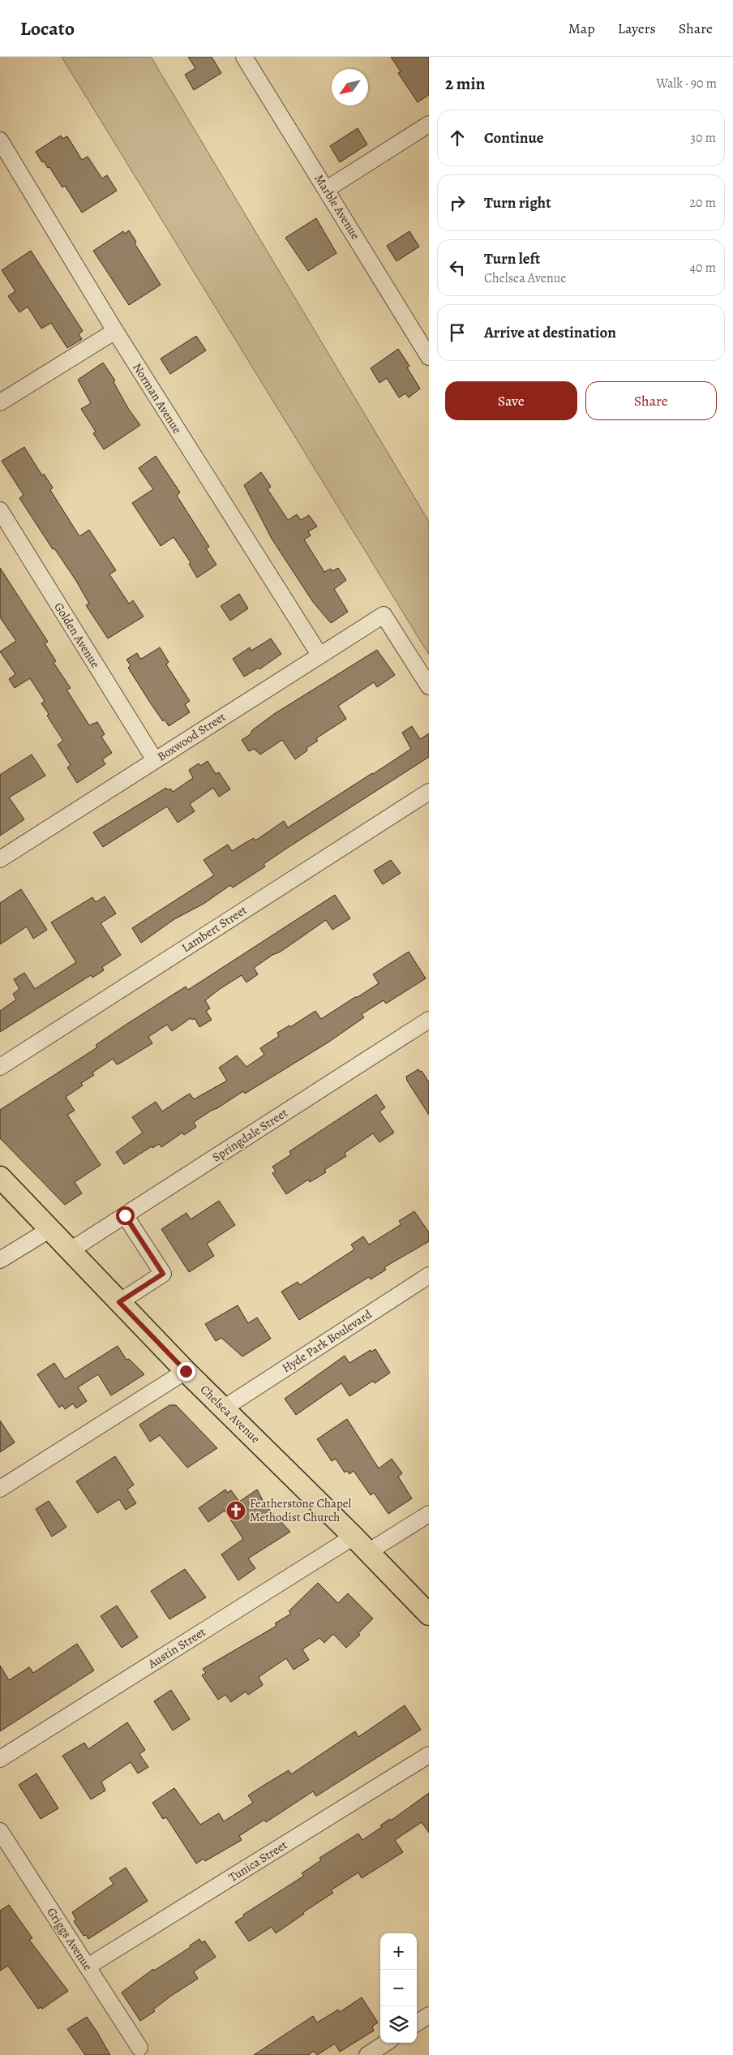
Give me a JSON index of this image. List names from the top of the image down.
{
  "streets": {
    "main road": ["Chelsea Avenue"],
    "street": [
      "Marble Avenue",
      "Norman Avenue",
      "Golden Avenue",
      "Boxwood Street",
      "Lambert Street",
      "Springdale Street",
      "Hyde Park Boulevard",
      "Austin Street",
      "Tunica Street",
      "Griggs Avenue"
    ]
  },
  "crossings": [
    ["Norman Avenue", "Boxwood Street"],
    ["Golden Avenue", "Boxwood Street"],
    ["Springdale Street", "Chelsea Avenue"],
    ["Hyde Park Boulevard", "Chelsea Avenue"],
    ["Chelsea Avenue", "Austin Street"],
    ["Tunica Street", "Griggs Avenue"]
  ],
  "places": {
    "church": ["Featherstone Chapel Methodist Church"]
  },
  "north": "bottom left",
  "page": {
    "header": "Locato",
    "nav": ["Map", "Layers", "Share"],
    "heading": ["2 min", "Walk · 90 m"],
    "list": [
      ["Continue", "30 m"],
      ["Turn right", "20 m"],
      ["Turn left", "Chelsea Avenue", "40 m"],
      "Arrive at destination"
    ],
    "buttons": ["Save", "Share"],
    "map_buttons": ["+", "−"]
  }
}
